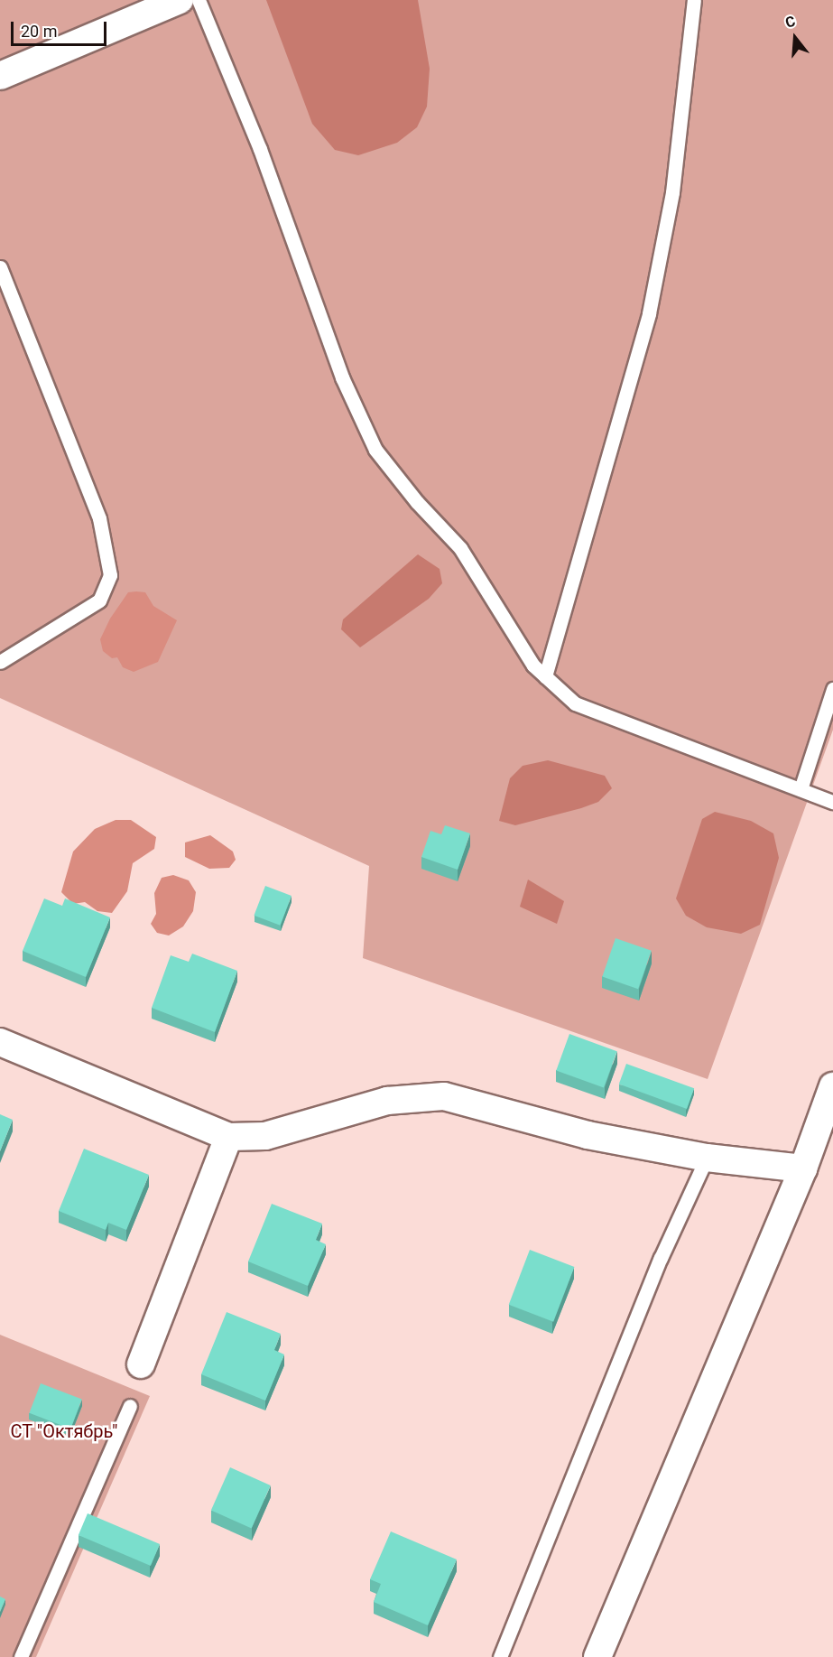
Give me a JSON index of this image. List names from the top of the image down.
{
  "parks": ["СТ \"Октябрь\""],
  "scale_bar": "20 m",
  "north": "top"
}
